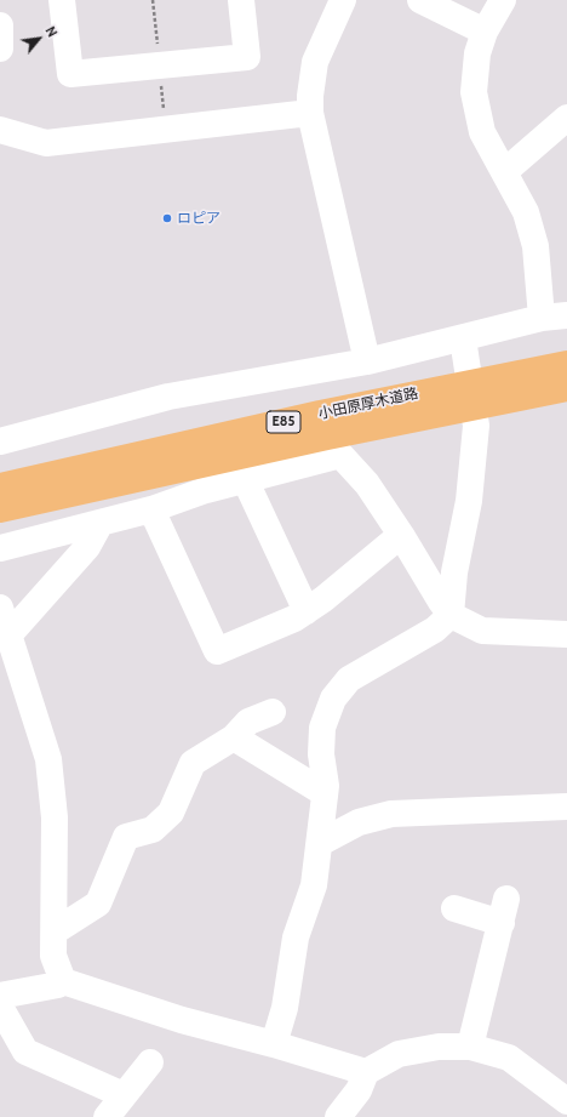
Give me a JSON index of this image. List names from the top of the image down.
{
  "streets": {
    "highway": ["小田原厚木道路", "E85"]
  },
  "places": ["ロピア"],
  "north": "top right"
}
